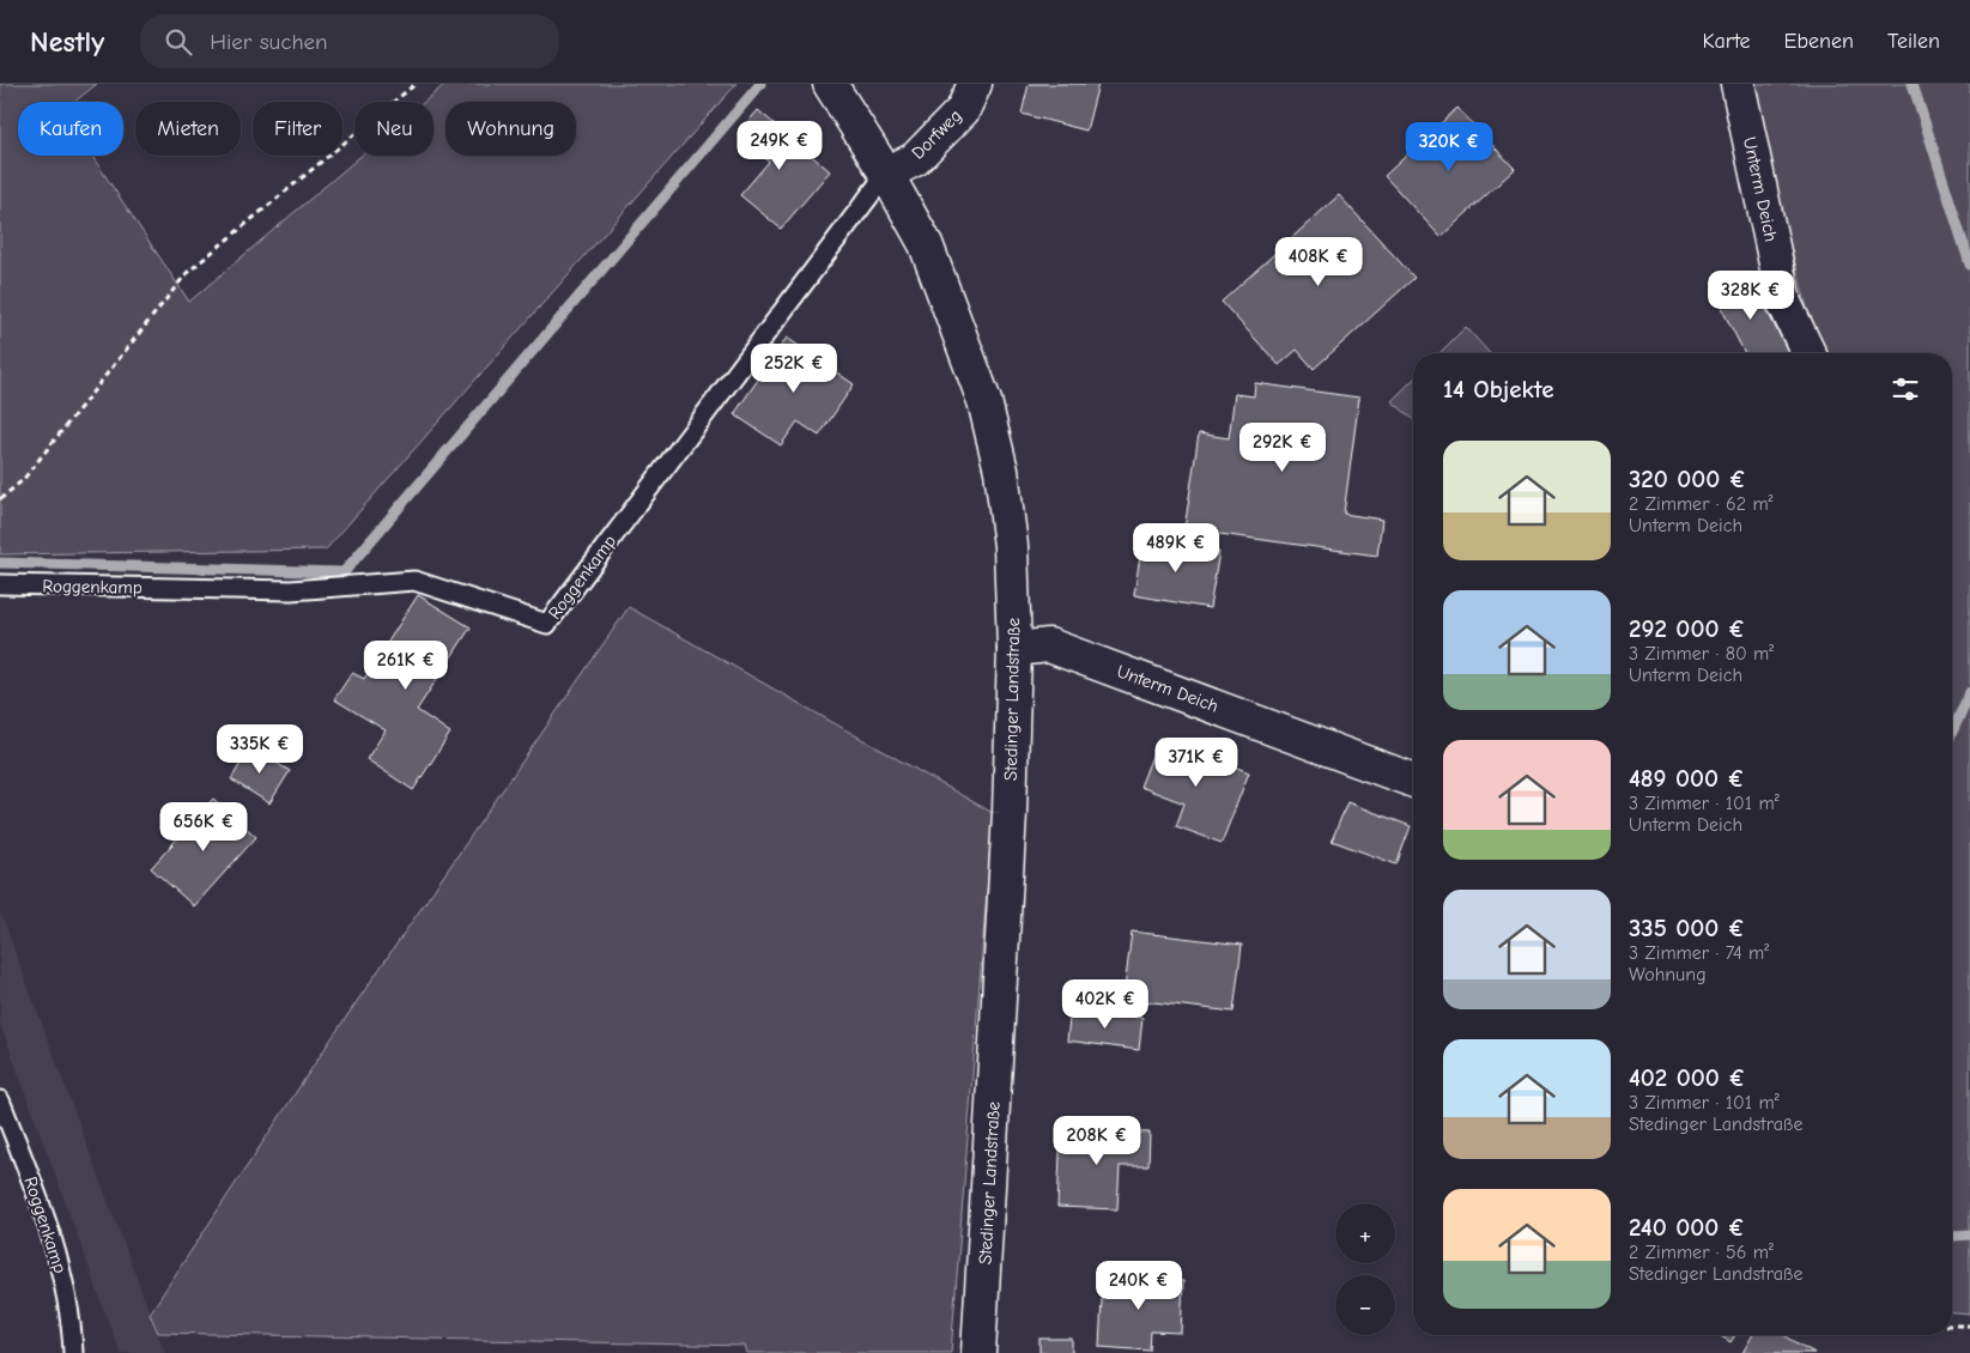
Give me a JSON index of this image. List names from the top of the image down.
{
  "streets": {
    "main road": ["Dorfweg", "Unterm Deich", "Stedinger Landstraße"],
    "lane": ["Roggenkamp"]
  },
  "crossings": [
    ["Dorfweg", "Roggenkamp"],
    ["Dorfweg", "Stedinger Landstraße"],
    ["Unterm Deich", "Stedinger Landstraße"],
    ["Roggenkamp", "Stedinger Landstraße"]
  ],
  "page": {
    "header": "Nestly",
    "search": "Hier suchen",
    "nav": ["Karte", "Ebenen", "Teilen"],
    "chip": [
      "Kaufen",
      "Mieten",
      "Filter",
      "Neu",
      "Wohnung"
    ],
    "price": [
      "249K €",
      "320K €",
      "408K €",
      "328K €",
      "252K €",
      "292K €",
      "489K €",
      "261K €",
      "335K €",
      "371K €",
      "656K €",
      "402K €",
      "208K €",
      "240K €"
    ],
    "heading": "14 Objekte",
    "list": [
      {
        "name": "320 000 €",
        "note": "2 Zimmer · 62 m² · Unterm Deich"
      },
      {
        "name": "292 000 €",
        "note": "3 Zimmer · 80 m² · Unterm Deich"
      },
      {
        "name": "489 000 €",
        "note": "3 Zimmer · 101 m² · Unterm Deich"
      },
      {
        "name": "335 000 €",
        "note": "3 Zimmer · 74 m² · Wohnung"
      },
      {
        "name": "402 000 €",
        "note": "3 Zimmer · 101 m² · Stedinger Landstraße"
      },
      {
        "name": "240 000 €",
        "note": "2 Zimmer · 56 m² · Stedinger Landstraße"
      }
    ],
    "map_buttons": ["+", "−"]
  }
}
